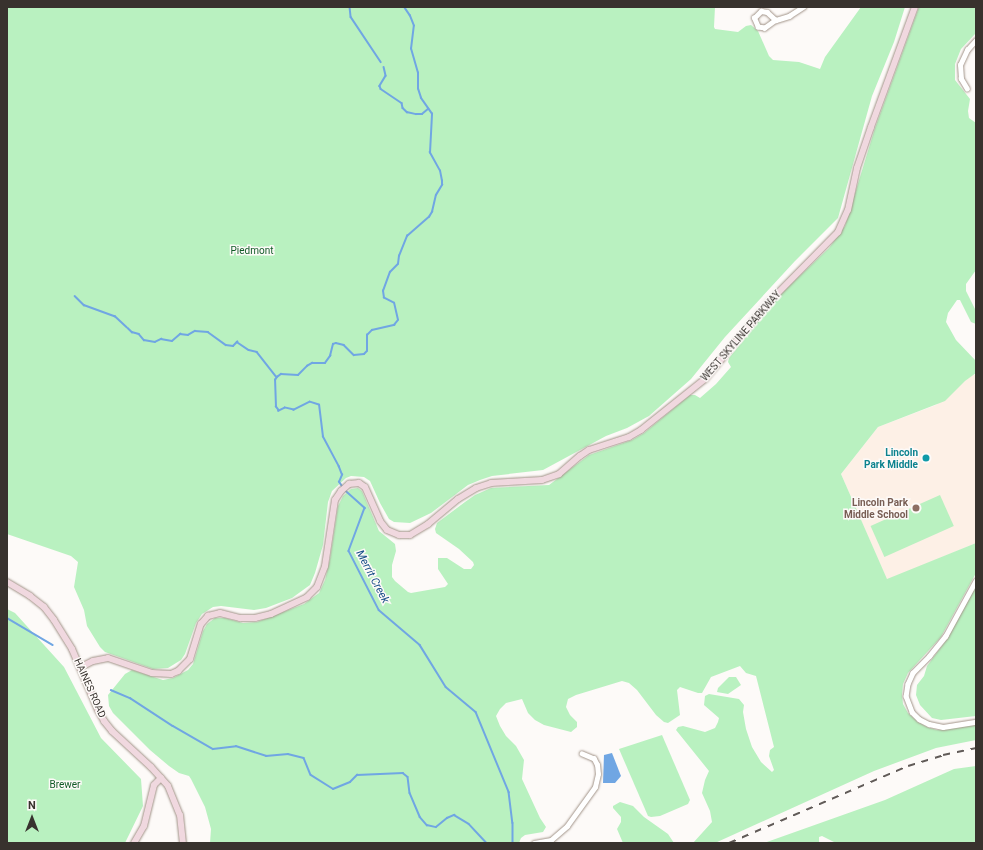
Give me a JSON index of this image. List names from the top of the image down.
{
  "streets": {
    "street": ["WEST SKYLINE PARKWAY", "HAINES ROAD"]
  },
  "crossings": [
    ["WEST SKYLINE PARKWAY", "HAINES ROAD"]
  ],
  "water": ["Merrit Creek"],
  "parks": ["Piedmont", "Brewer"],
  "places": ["Lincoln Park Middle", "Lincoln Park Middle School"],
  "north": "top"
}
